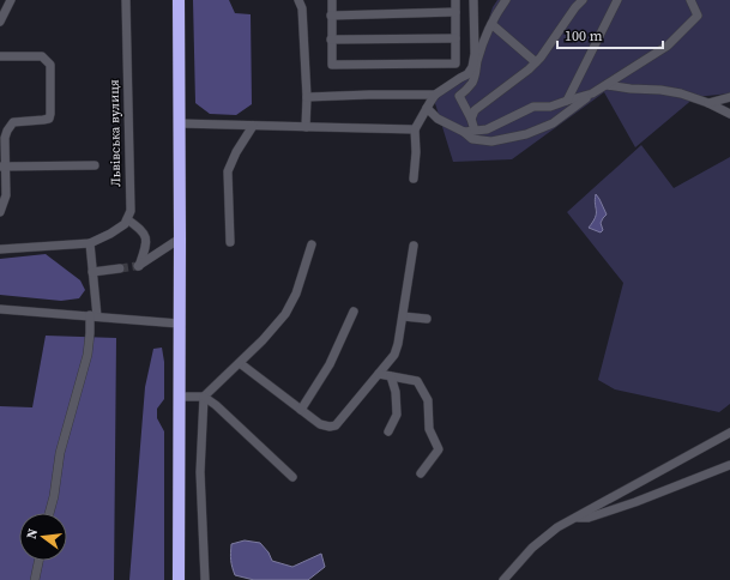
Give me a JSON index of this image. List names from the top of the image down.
{
  "streets": {
    "street": ["Львівська вулиця"]
  },
  "scale_bar": "100 m",
  "north": "left"
}
